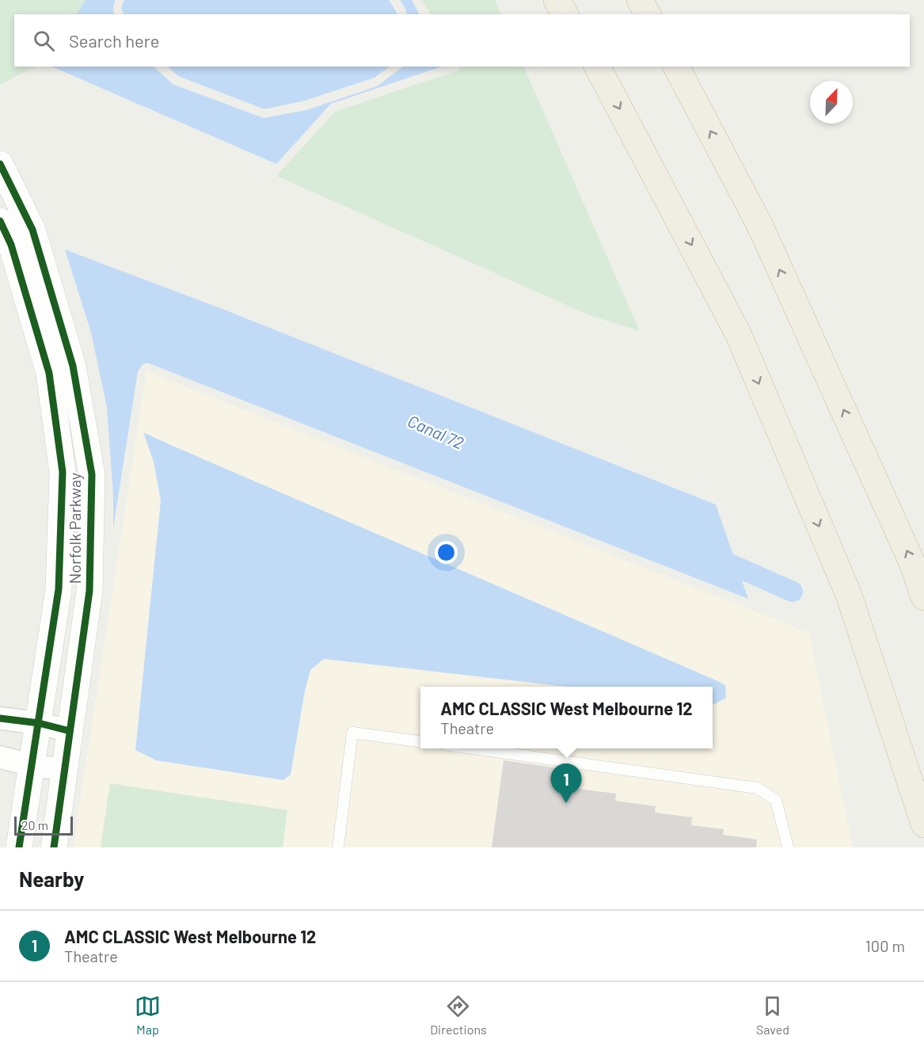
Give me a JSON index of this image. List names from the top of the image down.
{
  "streets": {
    "street": ["Norfolk Parkway"]
  },
  "water": ["Canal 72"],
  "scale_bar": "20 m",
  "north": "top right",
  "page": {
    "search": "Search here",
    "popup": ["AMC CLASSIC West Melbourne 12", "Theatre"],
    "pins": "1",
    "scale": "20 m",
    "heading": "Nearby",
    "list": [
      {
        "mark": "1",
        "name": "AMC CLASSIC West Melbourne 12",
        "note": "Theatre",
        "value": "100 m"
      }
    ],
    "nav": ["Map", "Directions", "Saved"]
  }
}
